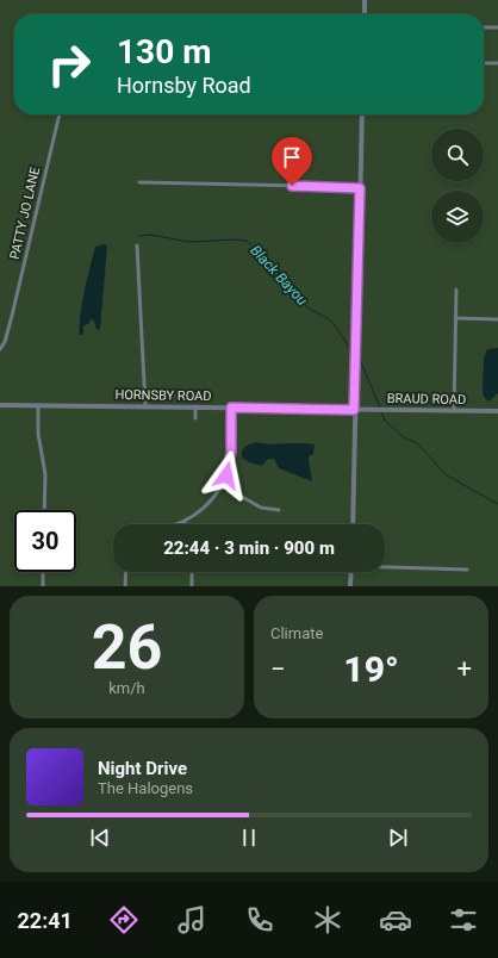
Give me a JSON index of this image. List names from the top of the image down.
{
  "streets": {
    "street": ["PATTY JO LANE", "HORNSBY ROAD", "BRAUD ROAD"]
  },
  "crossings": [
    ["HORNSBY ROAD", "BRAUD ROAD"]
  ],
  "water": ["Black Bayou"],
  "page": {
    "turn": ["130 m", "Hornsby Road"],
    "limit": "30",
    "trip": "22:44 · 3 min · 900 m",
    "tile": [
      ["26", "km/h"],
      "Climate"
    ],
    "heat": ["−", "19°", "+"],
    "song": ["Night Drive", "The Halogens"],
    "tabs": "22:41"
  }
}
